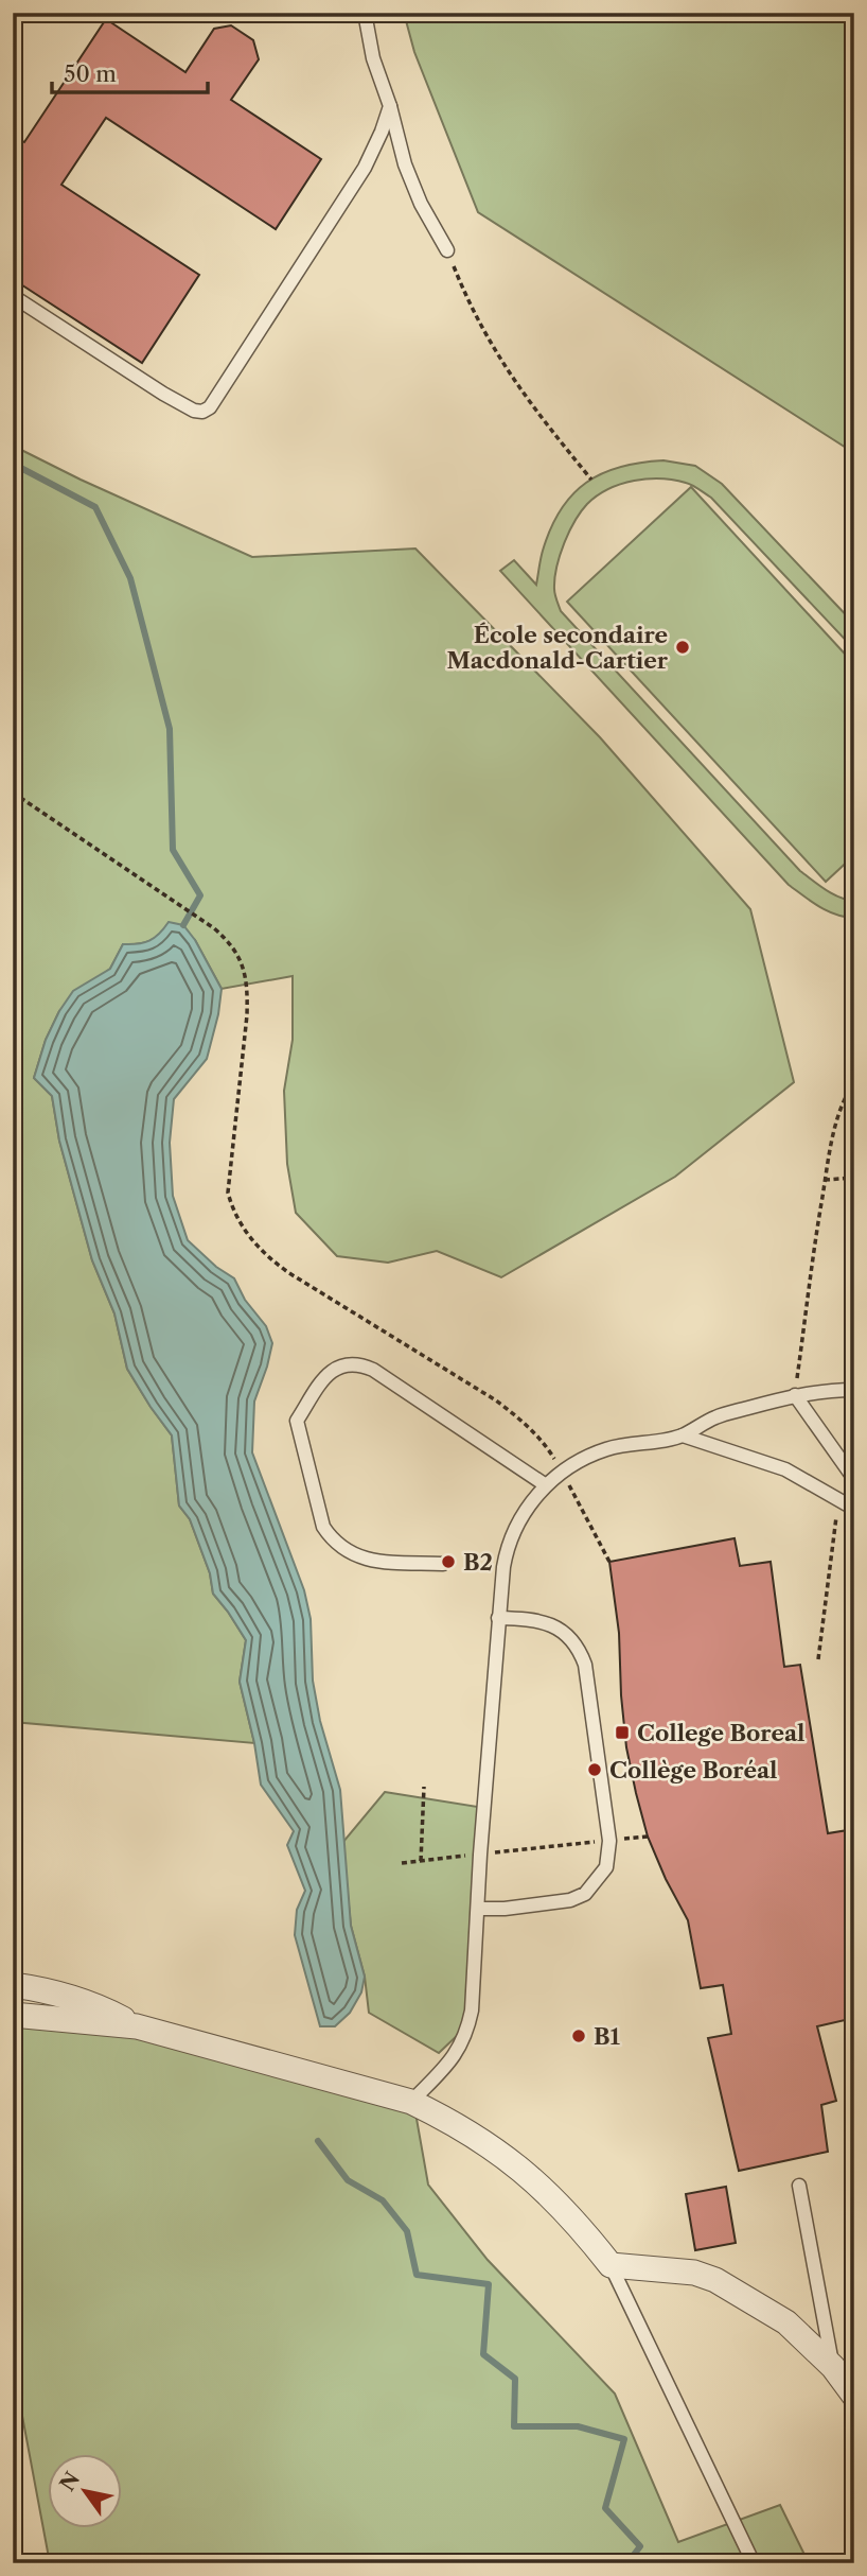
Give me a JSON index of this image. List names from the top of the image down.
{
  "places": {
    "other": [
      "École secondaire Macdonald-Cartier",
      "B2",
      "Collège Boréal",
      "B1"
    ],
    "transit": ["College Boreal"]
  },
  "scale_bar": "50 m",
  "north": "top left"
}
